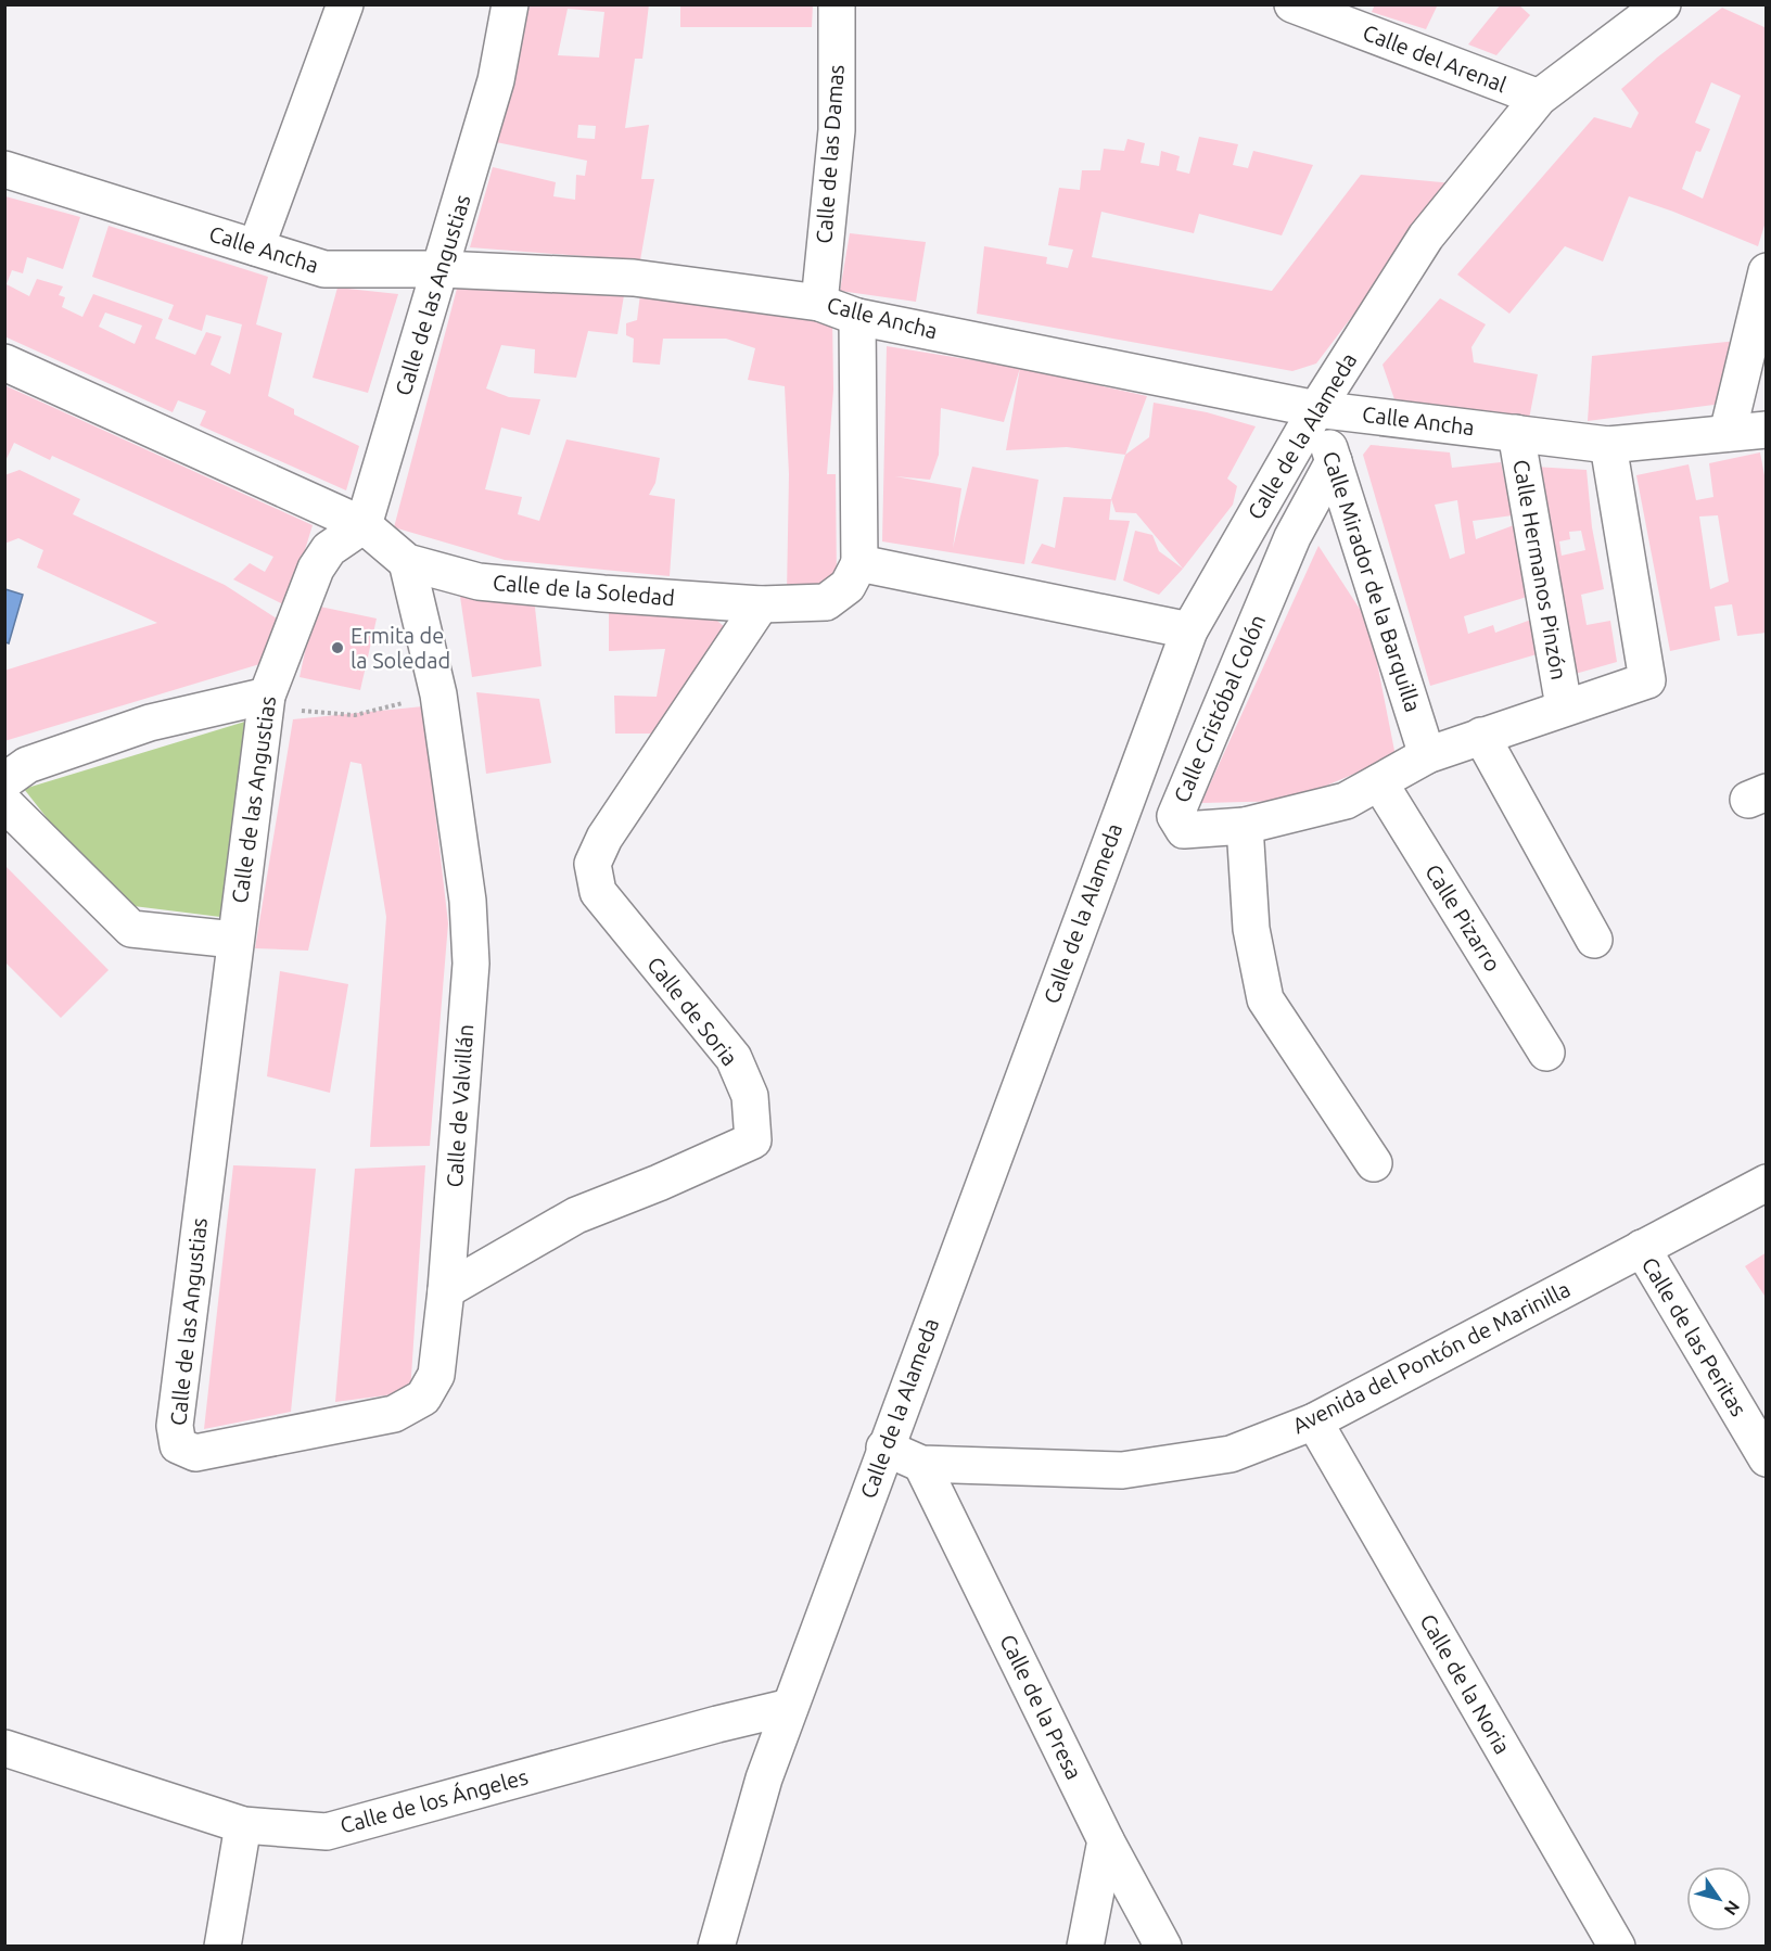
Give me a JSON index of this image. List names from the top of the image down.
{
  "streets": {
    "street": [
      "Calle del Arenal",
      "Calle de las Damas",
      "Calle Ancha",
      "Calle de las Angustias",
      "Calle de la Alameda",
      "Calle Hermanos Pinzón",
      "Calle Mirador de la Barquilla",
      "Calle de la Soledad",
      "Calle Cristóbal Colón",
      "Calle Pizarro",
      "Calle de Soria",
      "Calle de Valvillán",
      "Calle de las Peritas",
      "Avenida del Pontón de Marinilla",
      "Calle de la Noria",
      "Calle de la Presa",
      "Calle de los Ángeles"
    ]
  },
  "crossings": [
    ["Calle del Arenal", "Calle de la Alameda"],
    ["Calle de las Damas", "Calle Ancha"],
    ["Calle Ancha", "Calle de las Angustias"],
    ["Calle Ancha", "Calle de la Alameda"],
    ["Calle Ancha", "Calle Hermanos Pinzón"],
    ["Calle Ancha", "Calle Mirador de la Barquilla"],
    ["Calle Ancha", "Calle Cristóbal Colón"],
    ["Calle de las Angustias", "Calle de la Soledad"],
    ["Calle de las Angustias", "Calle de Valvillán"],
    ["Calle de la Alameda", "Calle Mirador de la Barquilla"],
    ["Calle de la Alameda", "Avenida del Pontón de Marinilla"],
    ["Calle de la Alameda", "Calle de los Ángeles"],
    ["Calle Hermanos Pinzón", "Calle Cristóbal Colón"],
    ["Calle Mirador de la Barquilla", "Calle Cristóbal Colón"],
    ["Calle de la Soledad", "Calle de Soria"],
    ["Calle de la Soledad", "Calle de Valvillán"],
    ["Calle Cristóbal Colón", "Calle Pizarro"],
    ["Calle de Soria", "Calle de Valvillán"],
    ["Calle de las Peritas", "Avenida del Pontón de Marinilla"],
    ["Avenida del Pontón de Marinilla", "Calle de la Noria"],
    ["Avenida del Pontón de Marinilla", "Calle de la Presa"]
  ],
  "places": ["Ermita de la Soledad"],
  "north": "bottom right"
}
